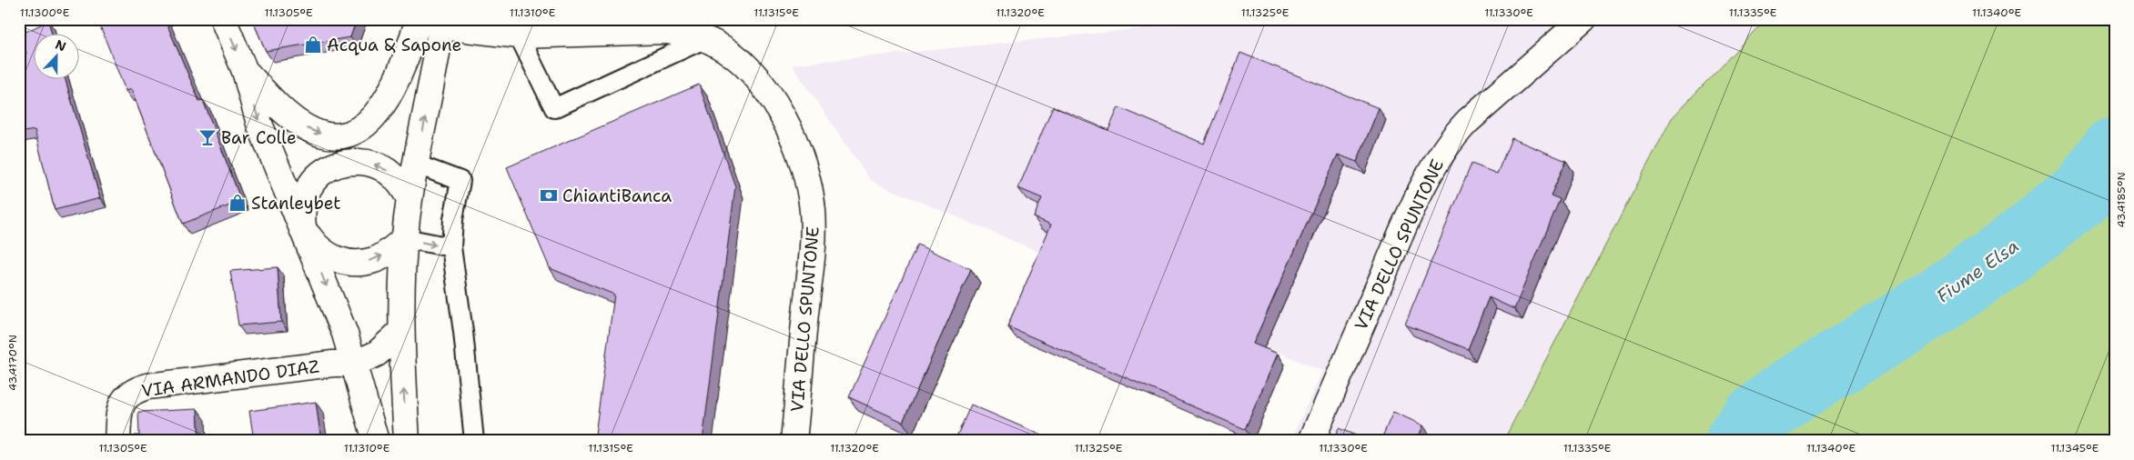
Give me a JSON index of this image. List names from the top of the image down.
{
  "streets": {
    "main road": ["VIA DELLO SPUNTONE", "VIA ARMANDO DIAZ"]
  },
  "water": ["Fiume Elsa"],
  "places": {
    "shop": ["Acqua & Sapone", "Stanleybet"],
    "bar": ["Bar Colle"],
    "bank": ["ChiantiBanca"]
  },
  "north": "top",
  "coordinates": [
    "11.1300°E",
    "11.1305°E",
    "11.1310°E",
    "11.1315°E",
    "11.1320°E",
    "11.1325°E",
    "11.1330°E",
    "11.1335°E",
    "11.1340°E",
    "43.4185°N",
    "43.4170°N",
    "11.1345°E"
  ]
}
